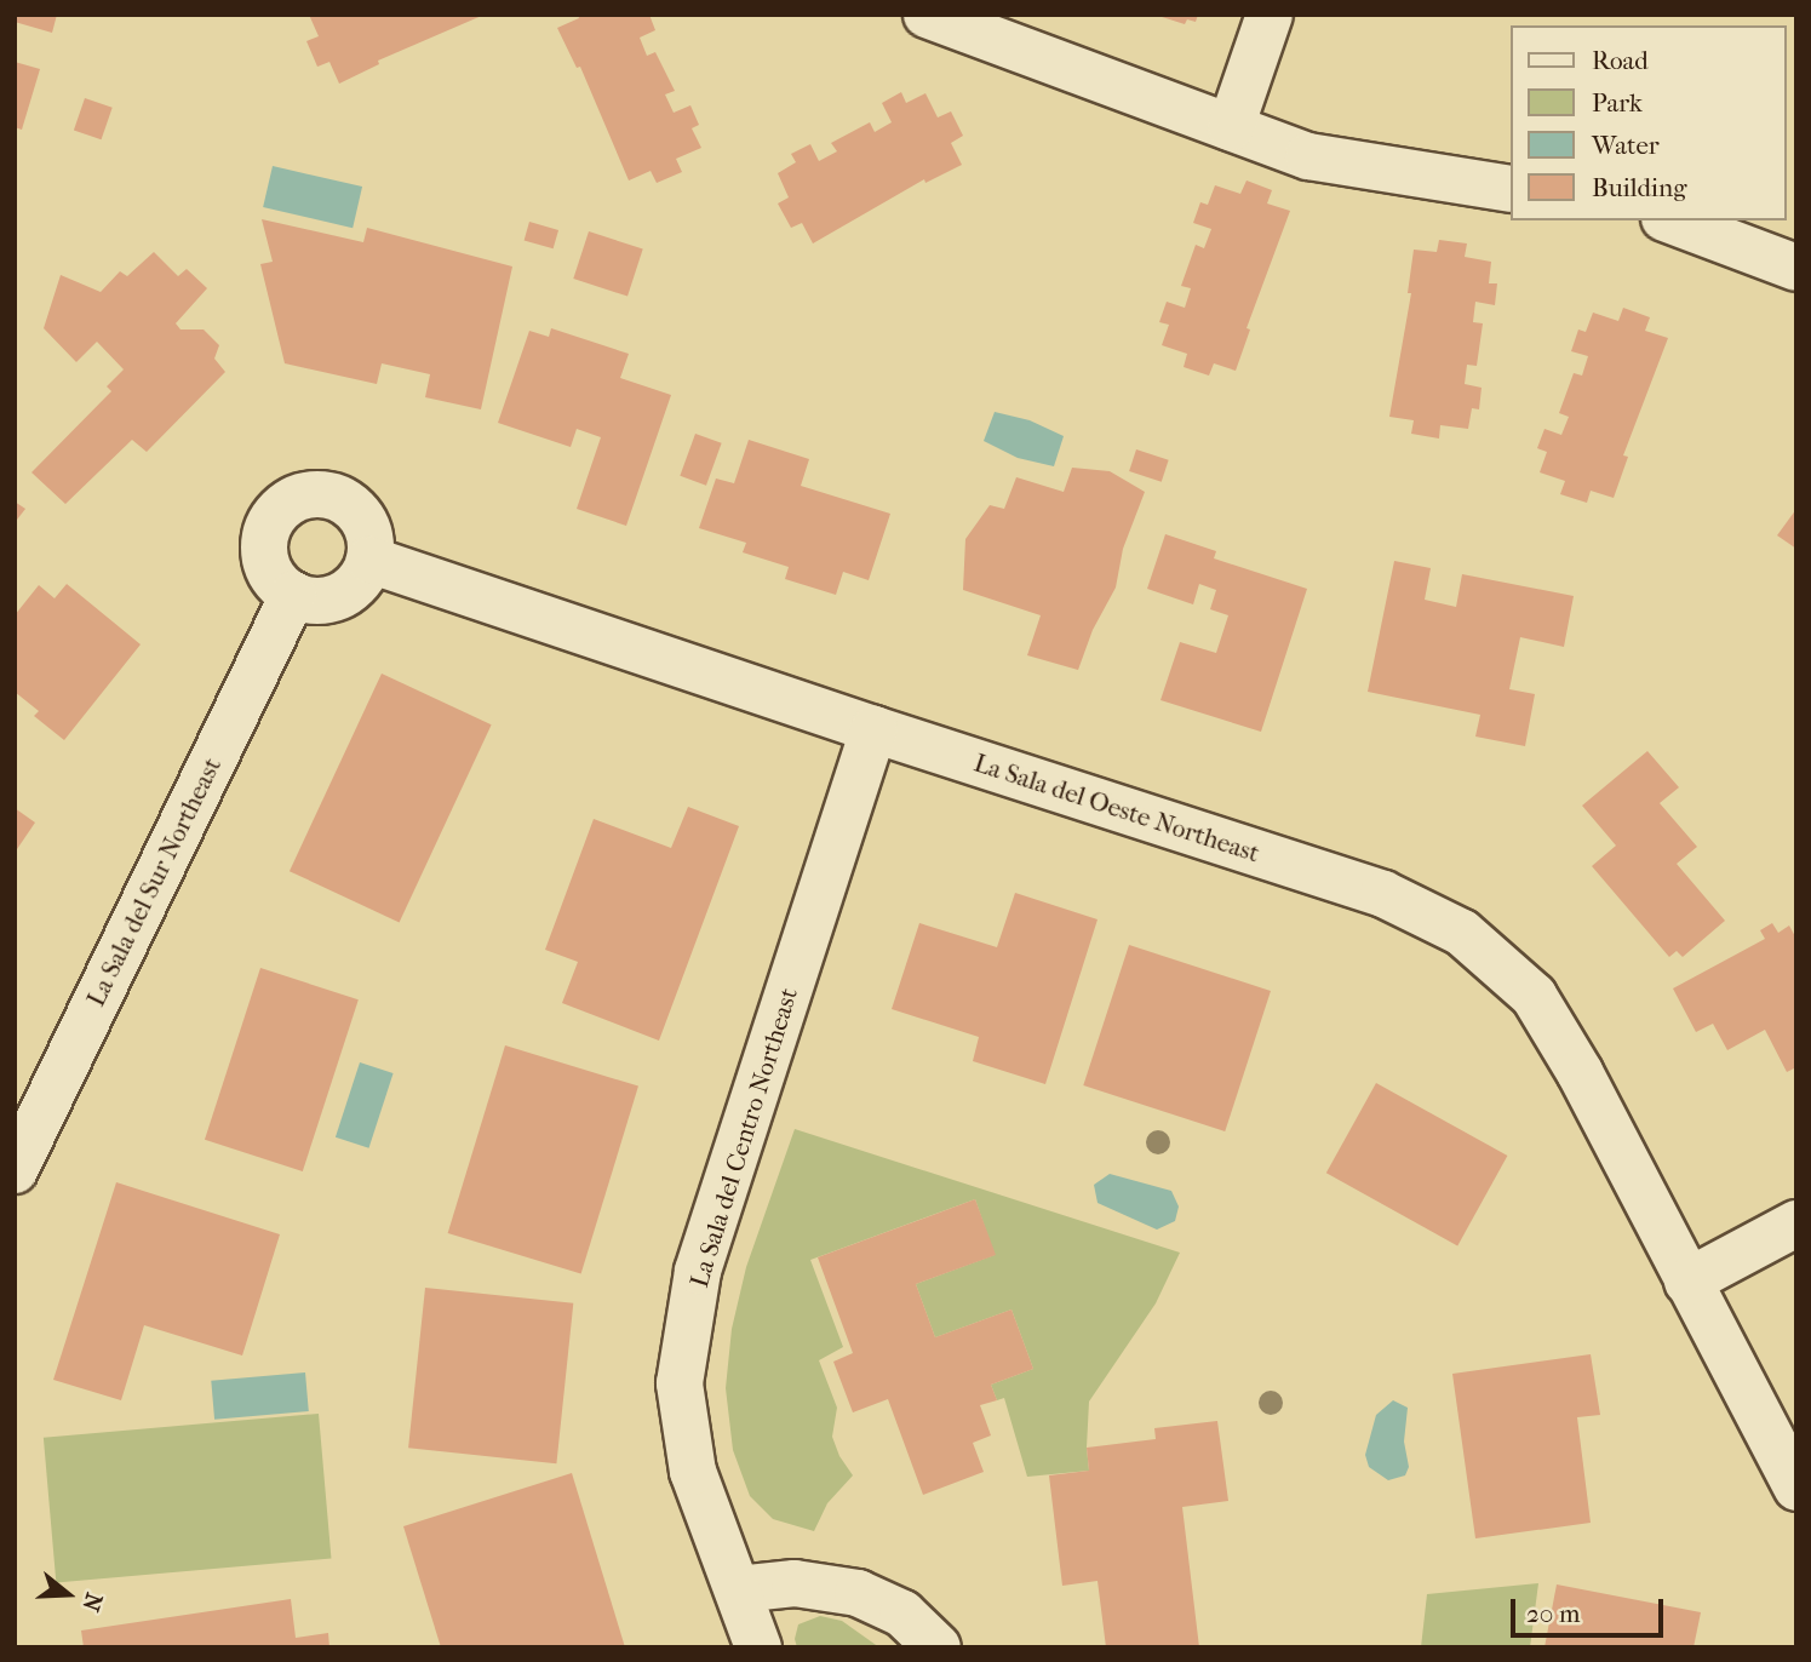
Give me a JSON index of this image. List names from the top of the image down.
{
  "streets": {
    "street": ["La Sala del Oeste Northeast", "La Sala del Sur Northeast", "La Sala del Centro Northeast"]
  },
  "crossings": [
    ["La Sala del Oeste Northeast", "La Sala del Sur Northeast"],
    ["La Sala del Oeste Northeast", "La Sala del Centro Northeast"]
  ],
  "legend": [
    "Road",
    "Park",
    "Water",
    "Building"
  ],
  "scale_bar": "20 m",
  "north": "right"
}
